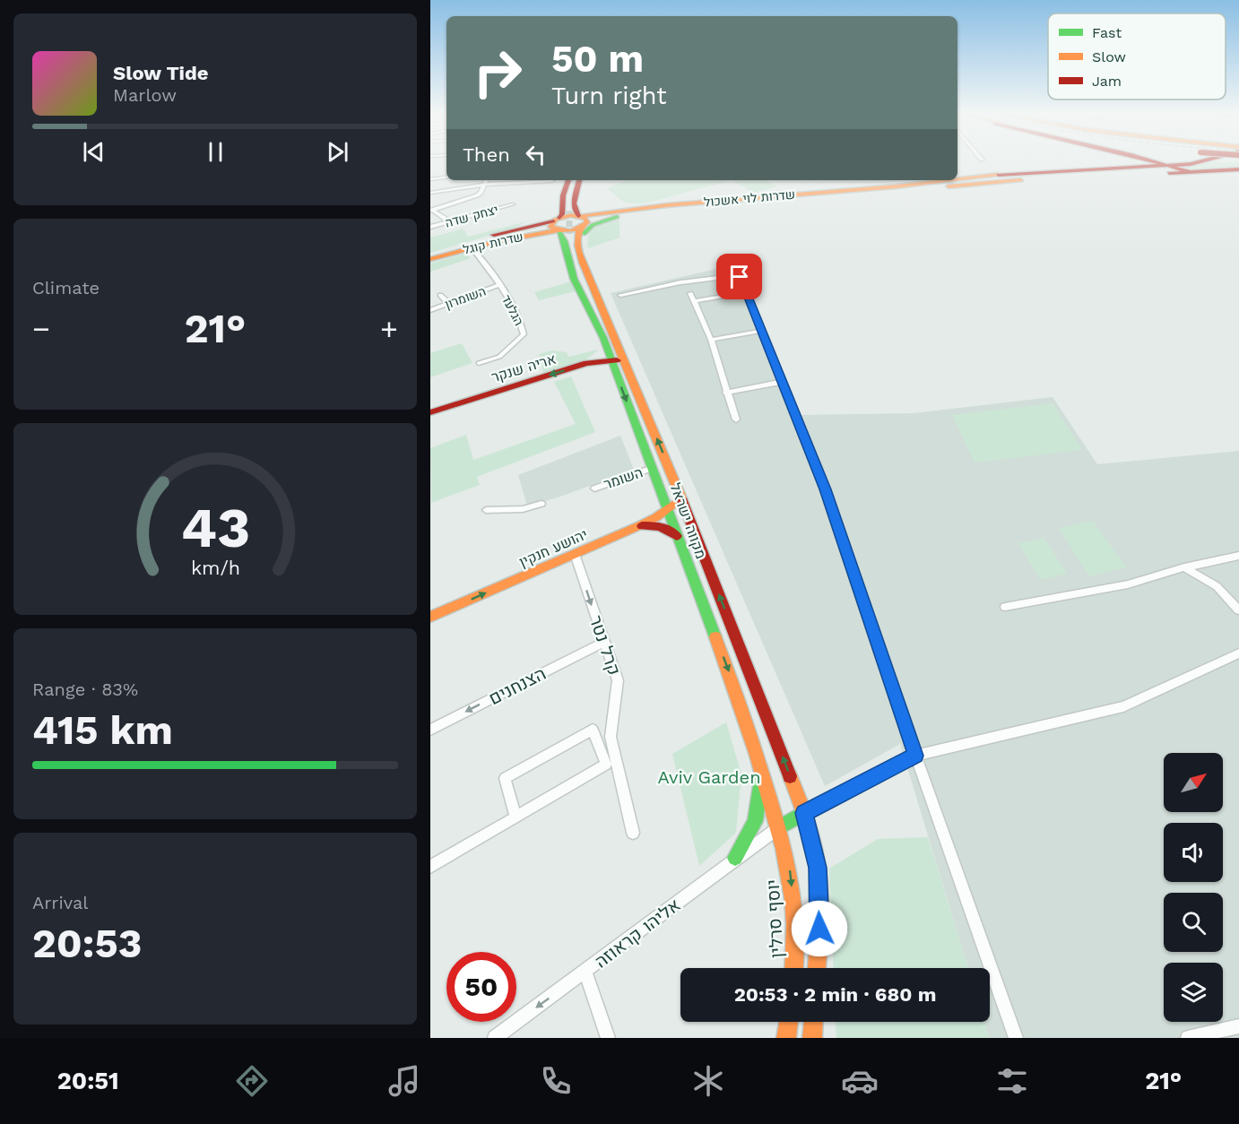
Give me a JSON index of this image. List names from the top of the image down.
{
  "streets": {
    "main road": [
      "שדרות לוי אשכול",
      "שדרות קוגל",
      "אריה שנקר",
      "מקווה ישראל",
      "יהושע חנקין",
      "יוסף סרלין"
    ],
    "street": [
      "יצחק שדה",
      "השומרון",
      "הגלעד",
      "השומר",
      "קרל נטר",
      "הצנחנים",
      "אליהו קראוזה"
    ]
  },
  "crossings": [
    ["שדרות לוי אשכול", "שדרות קוגל"],
    ["שדרות לוי אשכול", "מקווה ישראל"],
    ["שדרות קוגל", "הגלעד"],
    ["שדרות קוגל", "מקווה ישראל"],
    ["השומרון", "הגלעד"],
    ["אריה שנקר", "מקווה ישראל"],
    ["השומר", "מקווה ישראל"],
    ["מקווה ישראל", "יהושע חנקין"],
    ["מקווה ישראל", "יוסף סרלין"],
    ["מקווה ישראל", "אליהו קראוזה"],
    ["יהושע חנקין", "קרל נטר"],
    ["קרל נטר", "הצנחנים"],
    ["יוסף סרלין", "אליהו קראוזה"]
  ],
  "one_way": ["אריה שנקר", "יהושע חנקין", "הצנחנים"],
  "parks": ["Aviv Garden"],
  "legend": ["Fast", "Slow", "Jam"],
  "north": "top right",
  "page": {
    "turn": ["50 m", "Turn right"],
    "song": ["Slow Tide", "Marlow"],
    "then": "Then",
    "tile": [
      "Climate",
      ["Range · 83%", "415 km"],
      ["Arrival", "20:53"]
    ],
    "heat": ["−", "21°", "+"],
    "limit": "50",
    "trip": "20:53 · 2 min · 680 m",
    "tabs": ["20:51", "21°"],
    "gauge": ["43", "km/h"]
  }
}
